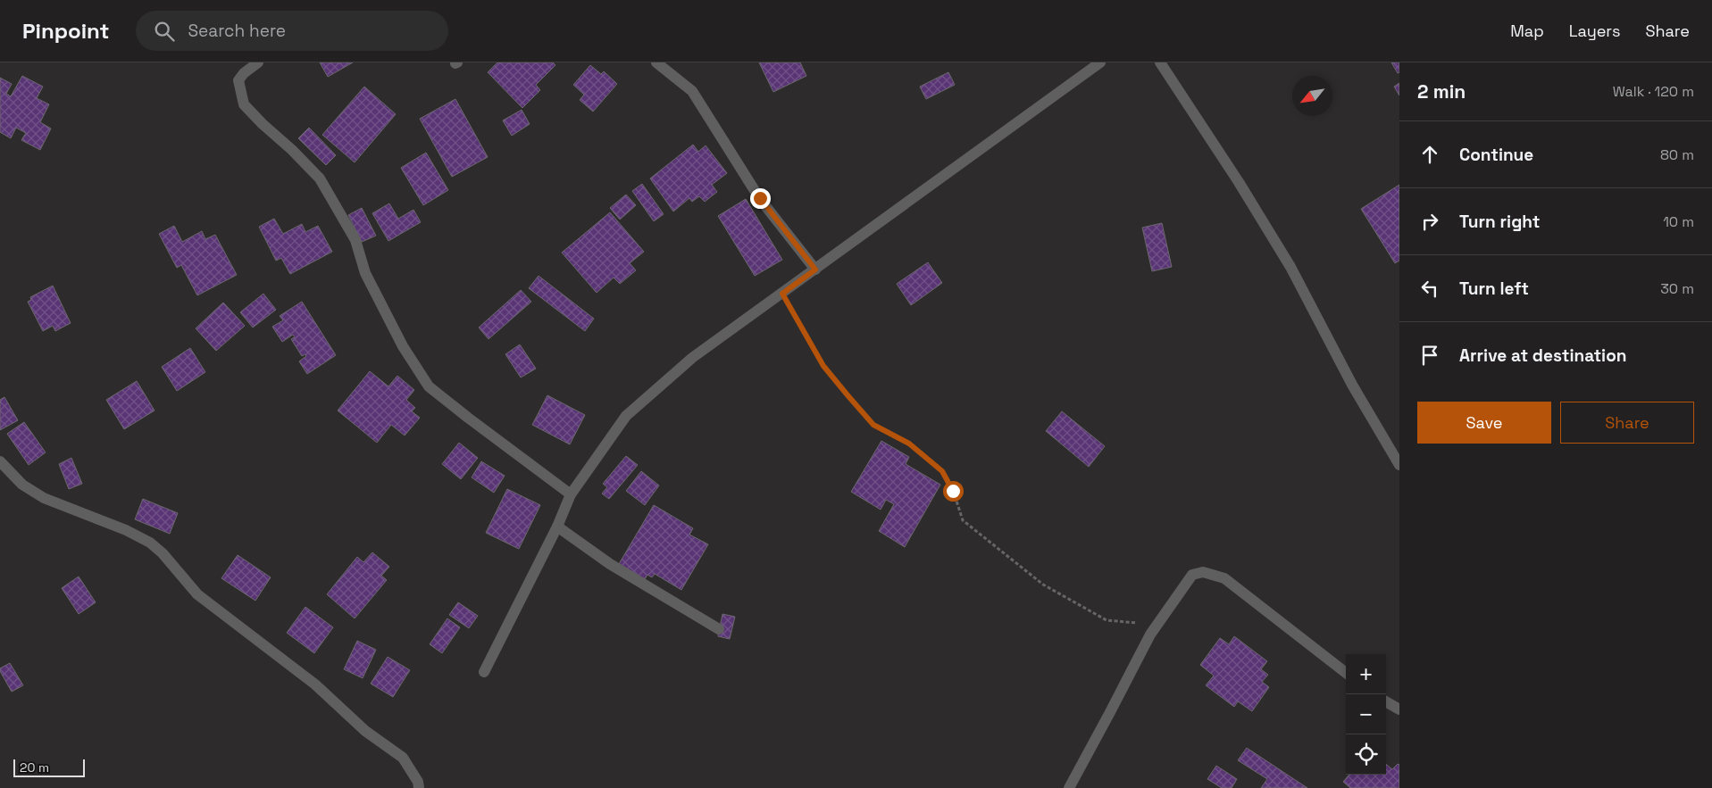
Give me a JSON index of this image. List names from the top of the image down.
{
  "scale_bar": "20 m",
  "north": "bottom left",
  "page": {
    "header": "Pinpoint",
    "search": "Search here",
    "nav": ["Map", "Layers", "Share"],
    "heading": ["2 min", "Walk · 120 m"],
    "list": [
      ["Continue", "80 m"],
      ["Turn right", "10 m"],
      ["Turn left", "30 m"],
      "Arrive at destination"
    ],
    "buttons": ["Save", "Share"],
    "map_buttons": ["+", "−"],
    "scale": "20 m"
  }
}
